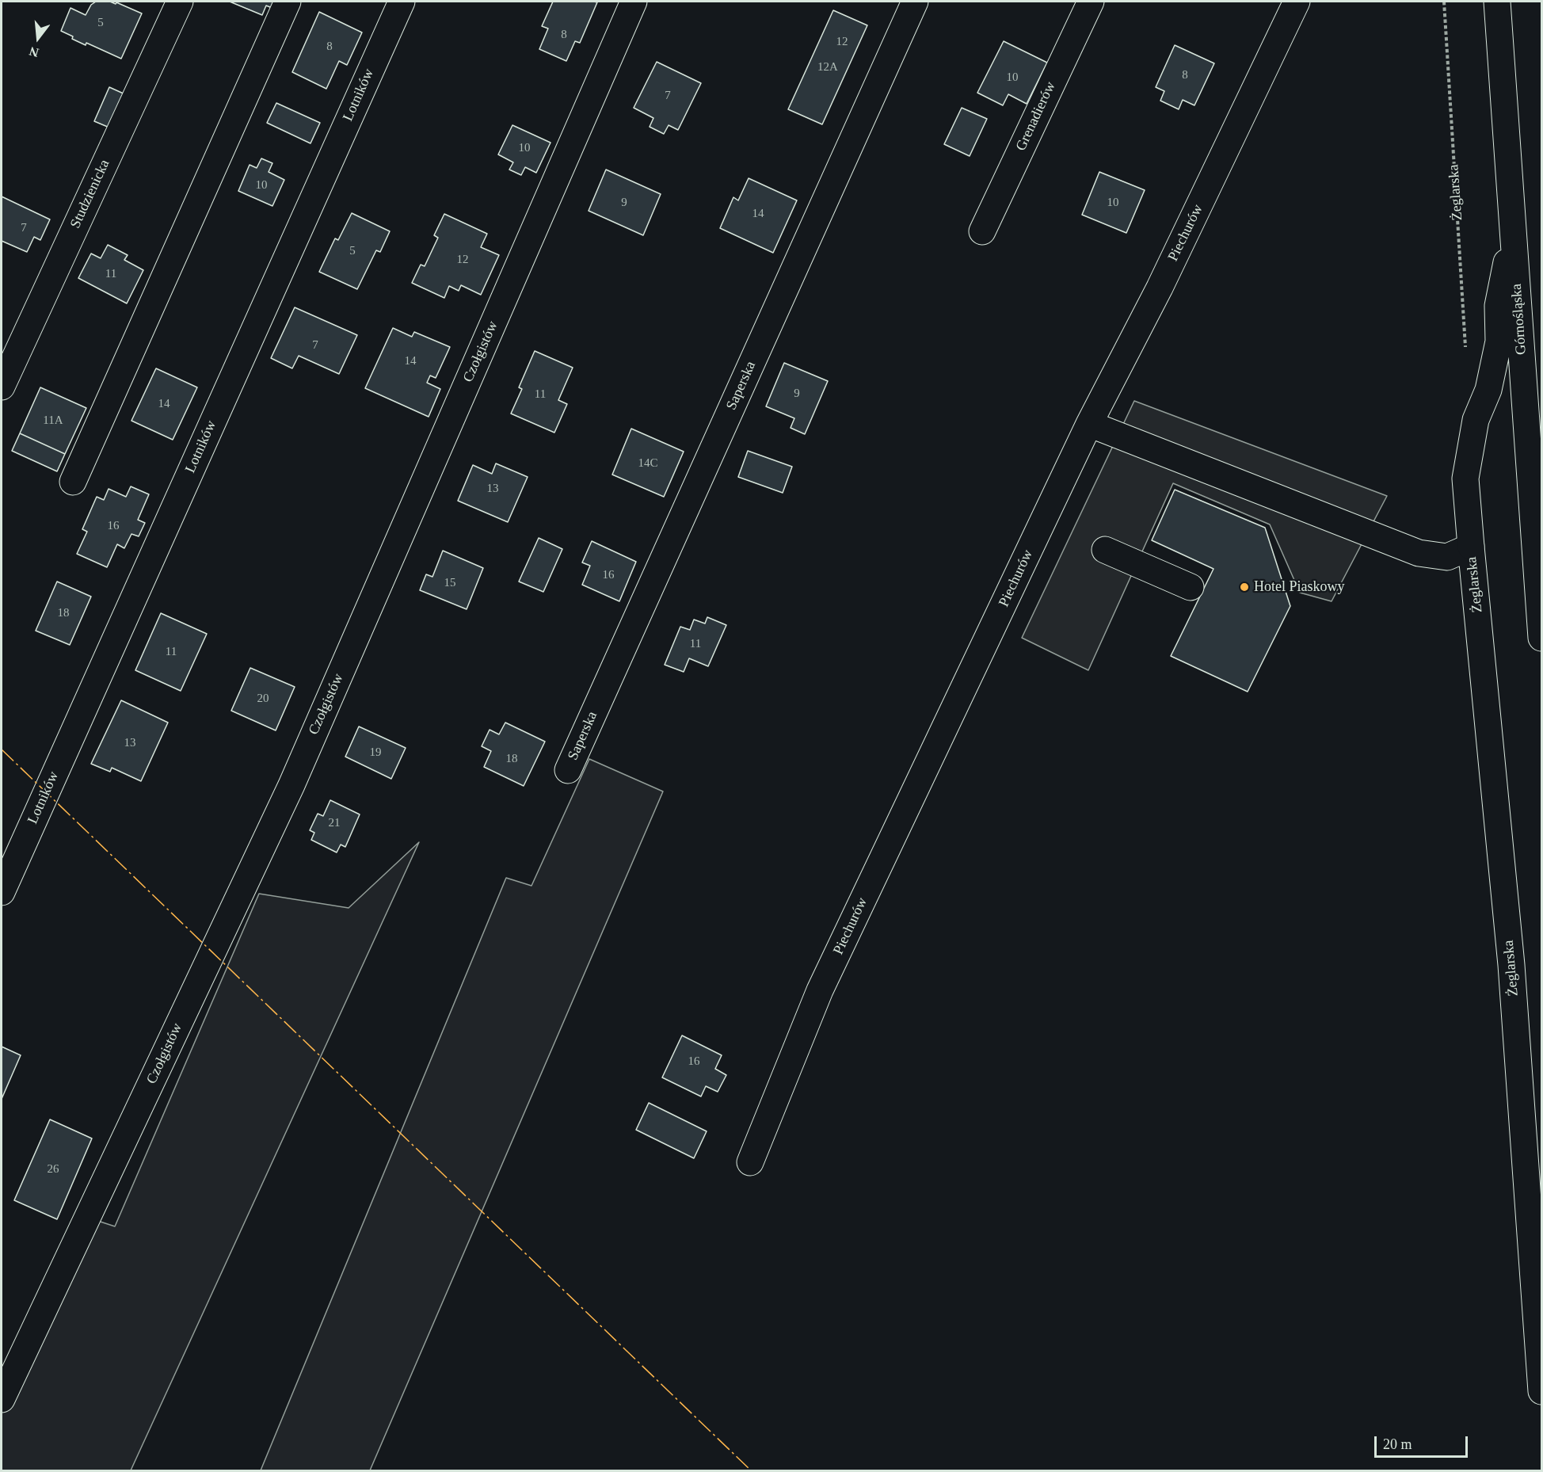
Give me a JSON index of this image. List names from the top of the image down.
{
  "streets": {
    "street": [
      "Lotników",
      "Grenadierów",
      "Żeglarska",
      "Studzienicka",
      "Piechurów",
      "Górnośląska",
      "Czołgistów",
      "Saperska"
    ]
  },
  "crossings": [
    ["Żeglarska", "Górnośląska"]
  ],
  "places": ["Hotel Piaskowy"],
  "house_numbers": [
    "5",
    "8",
    "12",
    "8",
    "12A",
    "8",
    "10",
    "7",
    "10",
    "10",
    "9",
    "10",
    "14",
    "7",
    "5",
    "12",
    "11",
    "7",
    "14",
    "9",
    "11",
    "14",
    "11A",
    "14C",
    "13",
    "16",
    "16",
    "15",
    "18",
    "11",
    "11",
    "20",
    "13",
    "19",
    "18",
    "21",
    "16",
    "26"
  ],
  "scale_bar": "20 m",
  "north": "bottom"
}
